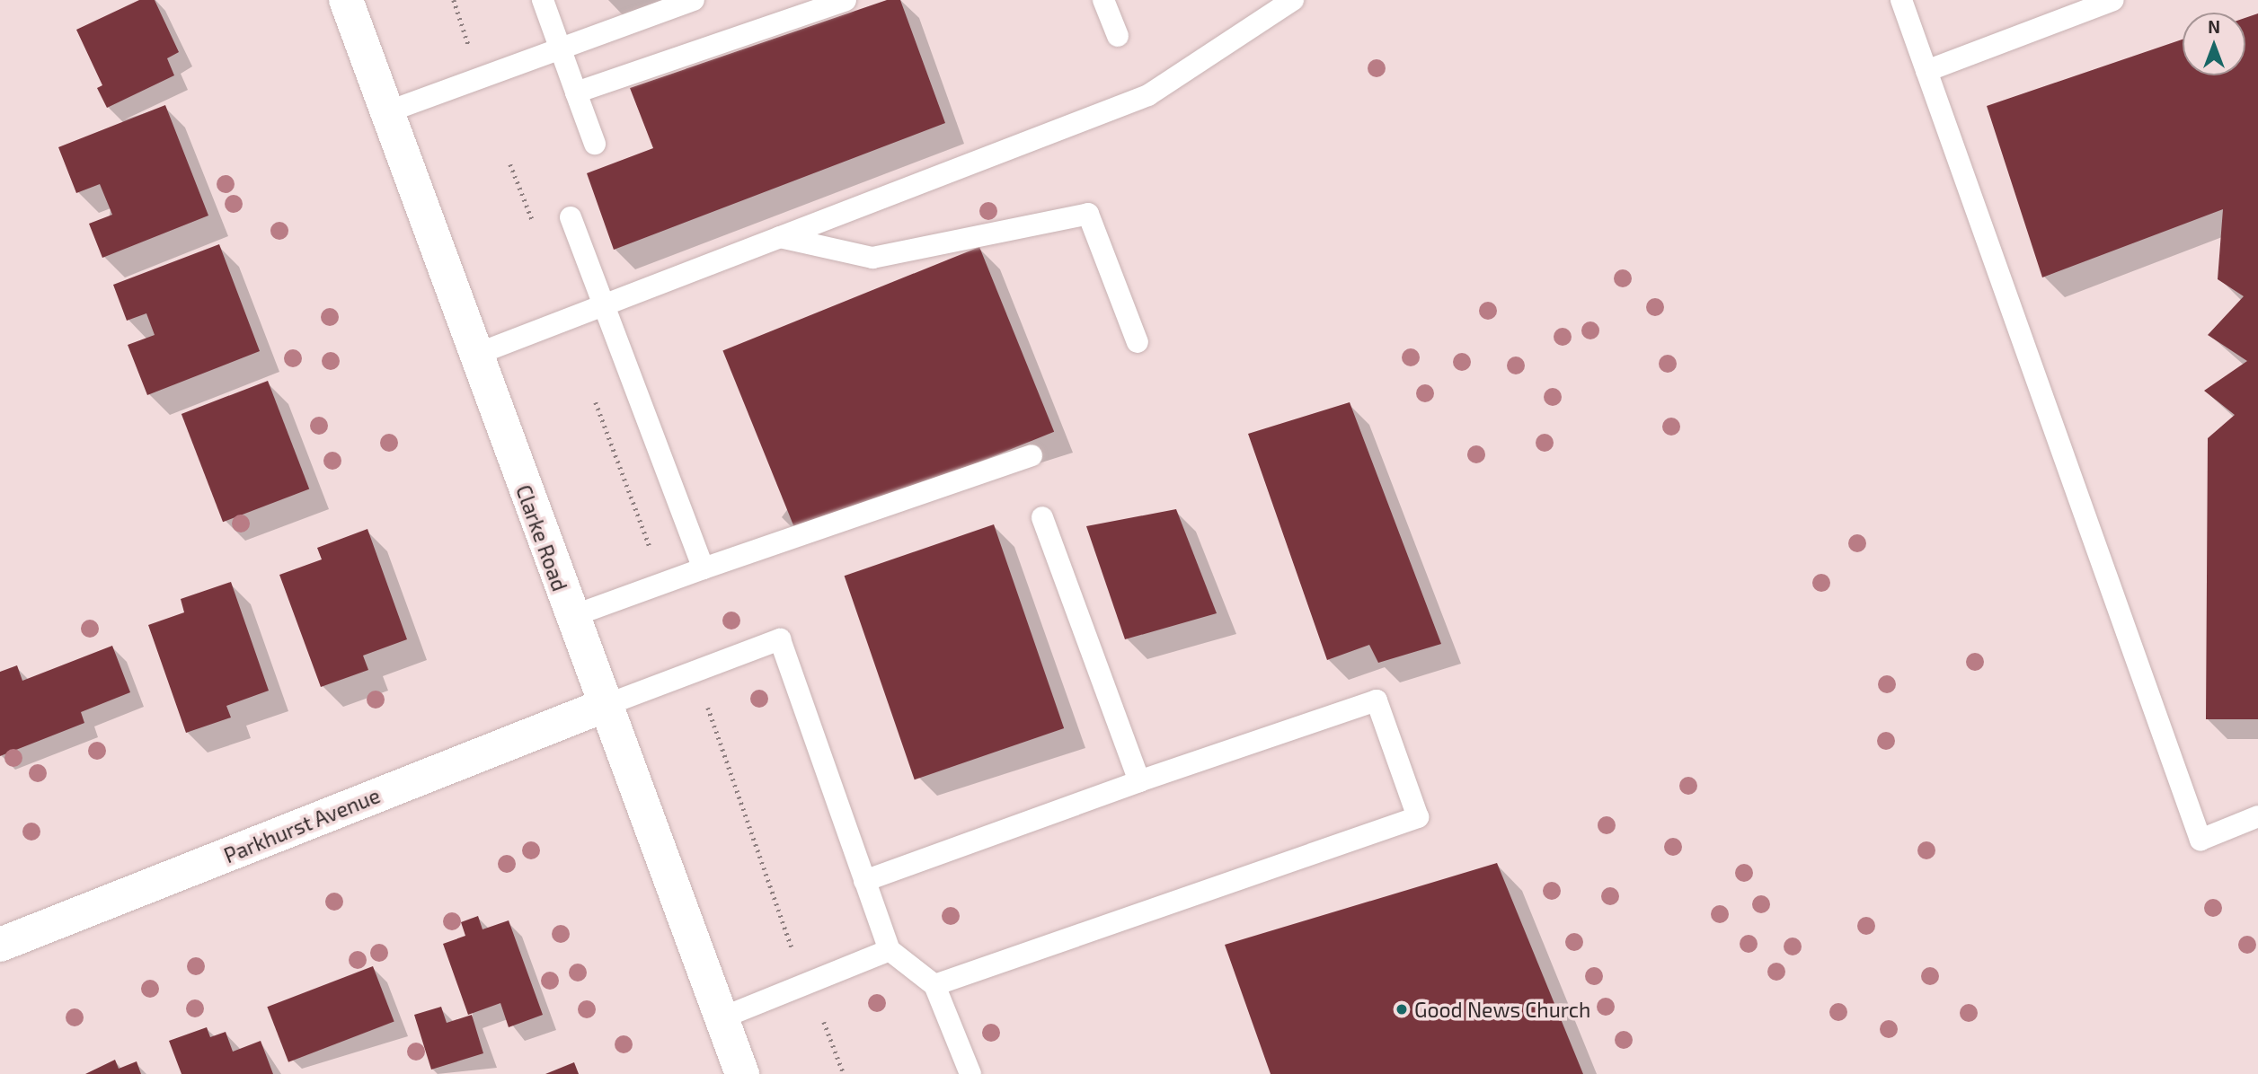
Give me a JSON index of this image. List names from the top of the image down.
{
  "streets": {
    "main road": ["Clarke Road", "Parkhurst Avenue"]
  },
  "crossings": [
    ["Clarke Road", "Parkhurst Avenue"]
  ],
  "places": ["Good News Church"],
  "north": "top"
}
